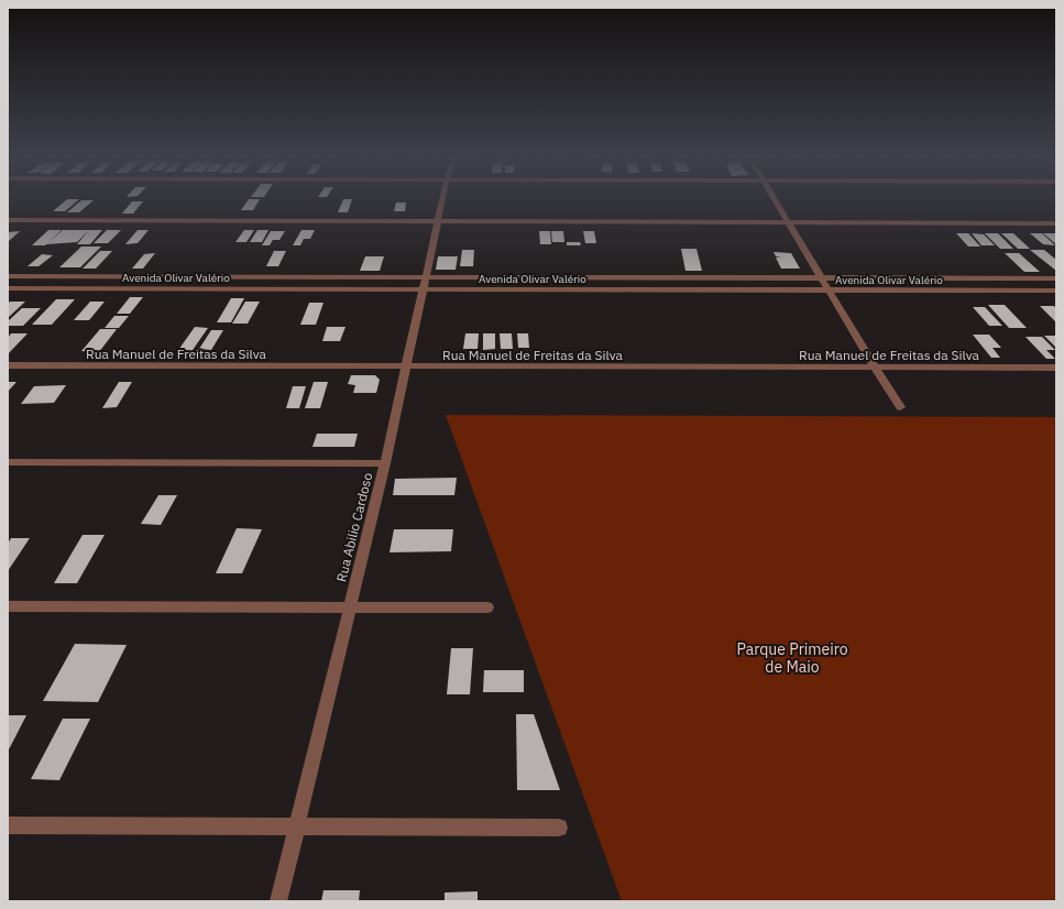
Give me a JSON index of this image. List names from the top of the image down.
{
  "streets": {
    "street": ["Avenida Olivar Valério", "Rua Manuel de Freitas da Silva", "Rua Abilio Cardoso"]
  },
  "crossings": [
    ["Avenida Olivar Valério", "Rua Abilio Cardoso"],
    ["Rua Manuel de Freitas da Silva", "Rua Abilio Cardoso"]
  ],
  "parks": ["Parque Primeiro de Maio"]
}
